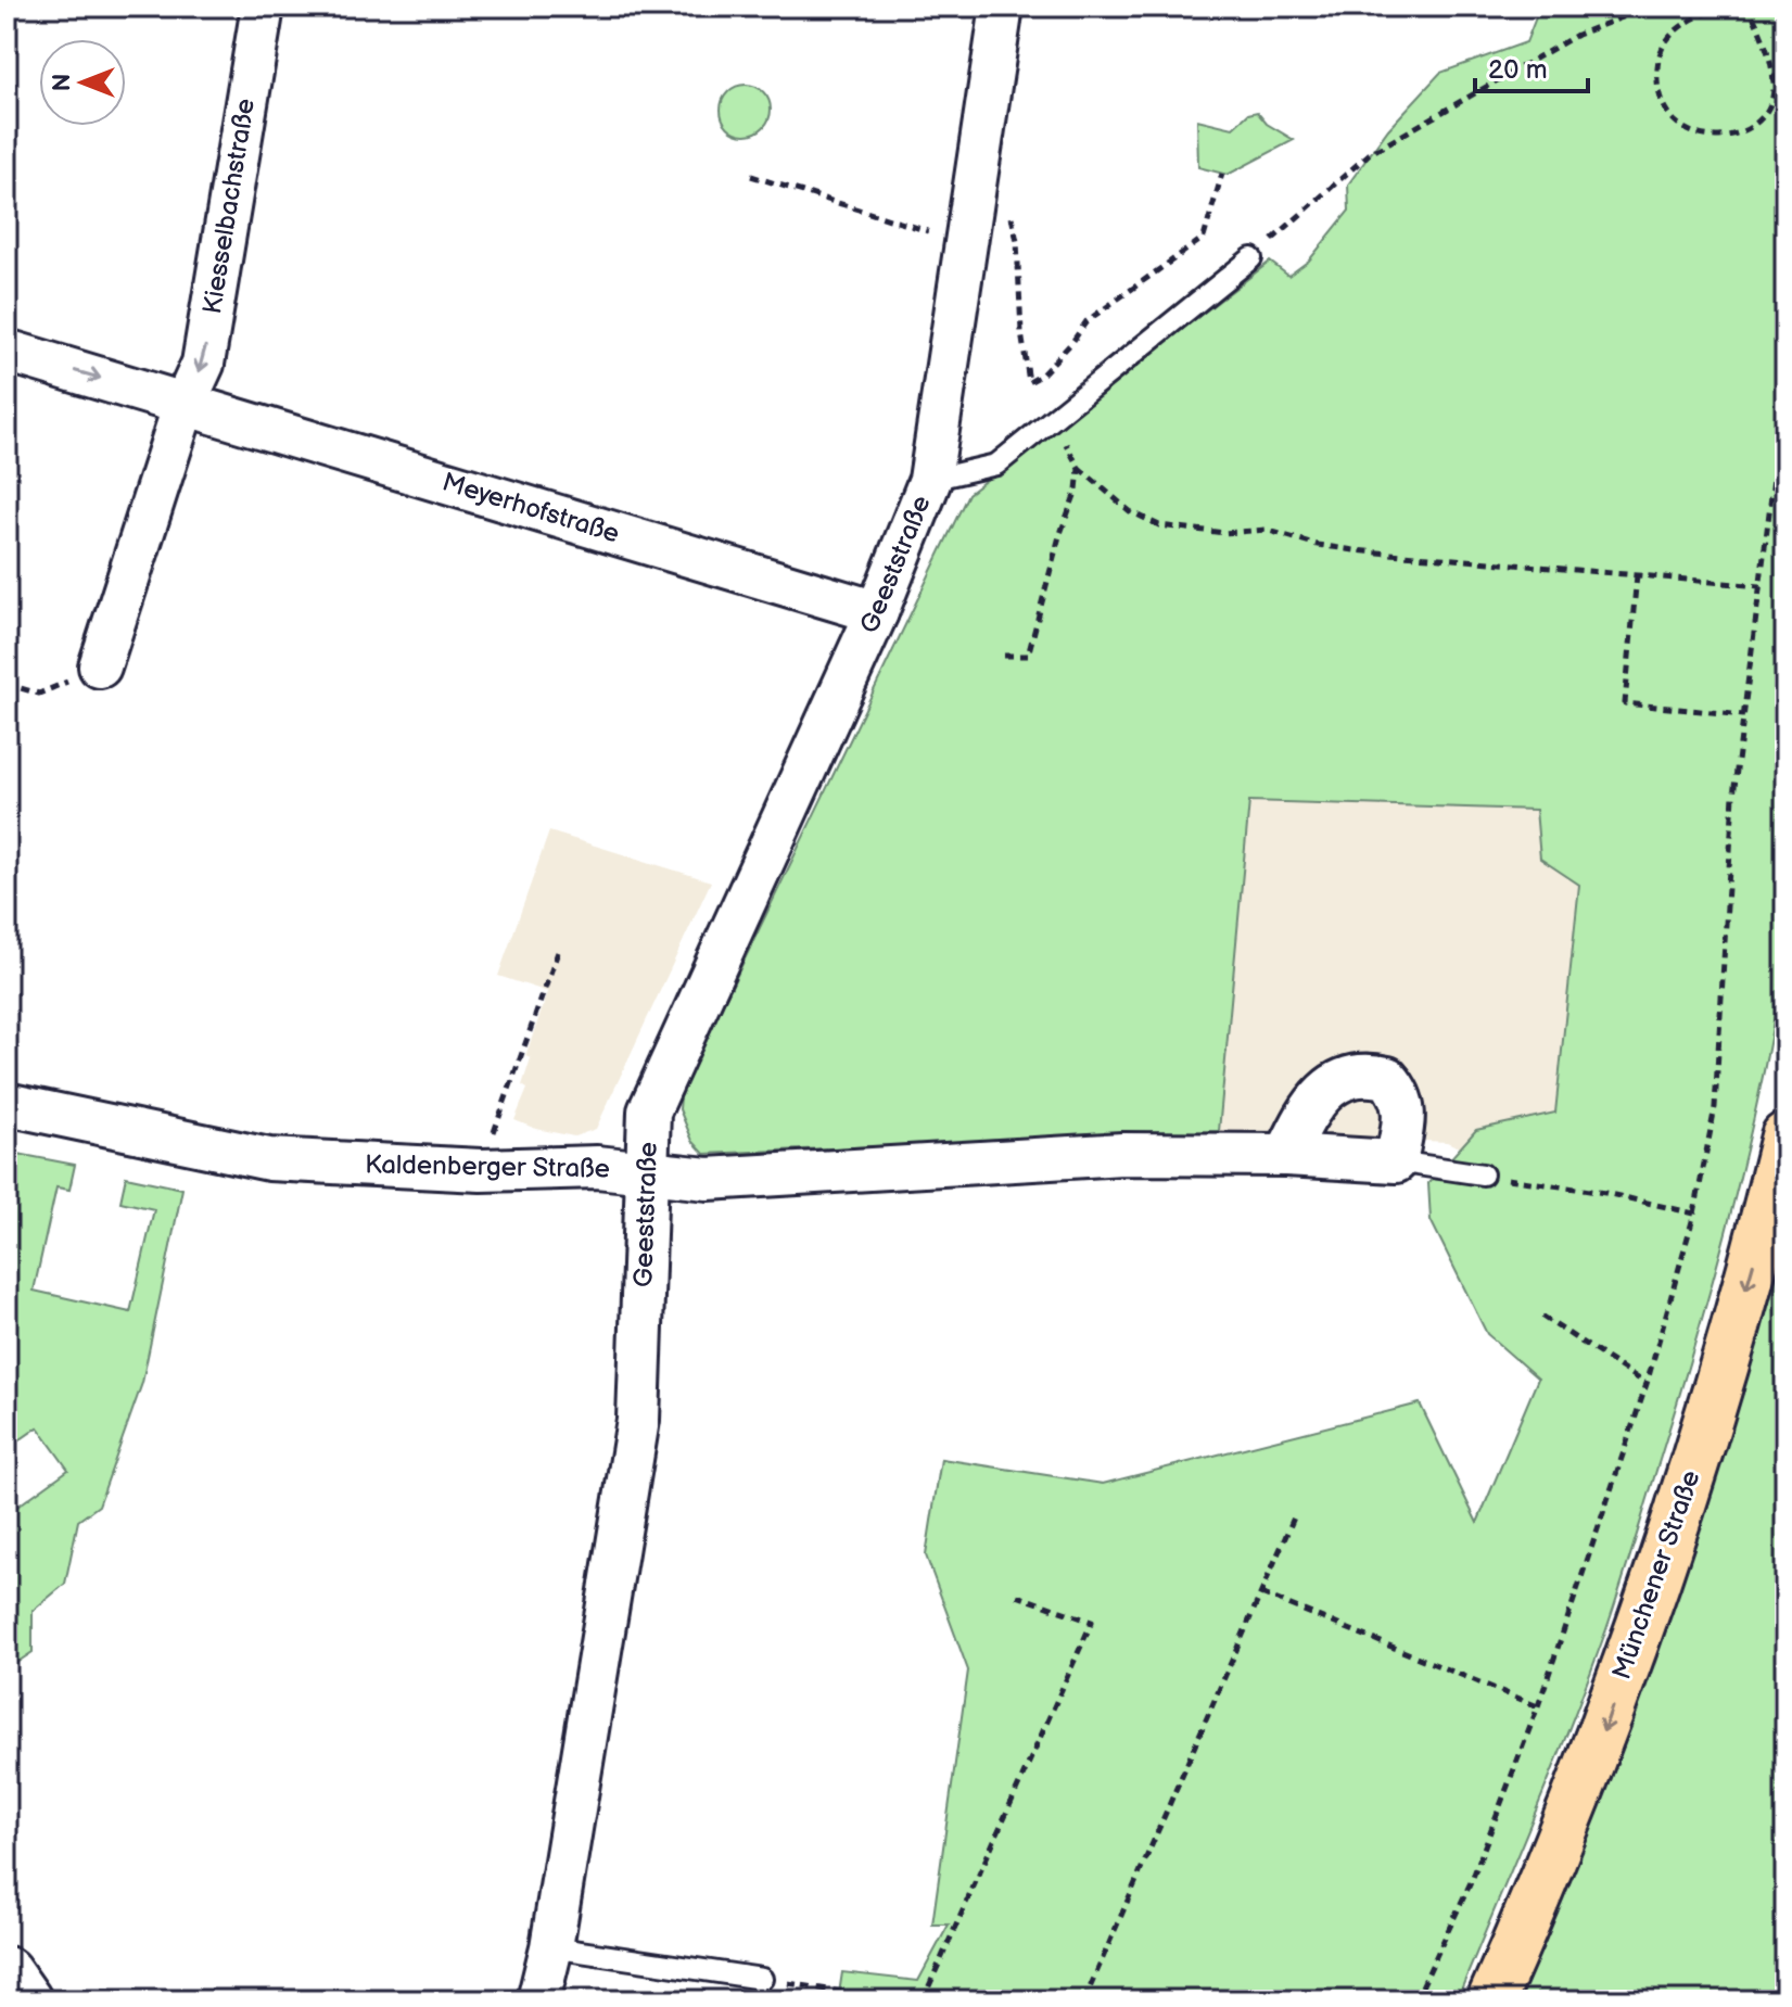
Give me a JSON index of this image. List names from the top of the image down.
{
  "streets": {
    "highway": ["Münchener Straße"],
    "street": [
      "Kiesselbachstraße",
      "Meyerhofstraße",
      "Geeststraße",
      "Kaldenberger Straße"
    ]
  },
  "crossings": [
    ["Kiesselbachstraße", "Meyerhofstraße"],
    ["Meyerhofstraße", "Geeststraße"],
    ["Geeststraße", "Kaldenberger Straße"]
  ],
  "one_way": ["Kiesselbachstraße", "Münchener Straße"],
  "scale_bar": "20 m",
  "north": "left"
}
